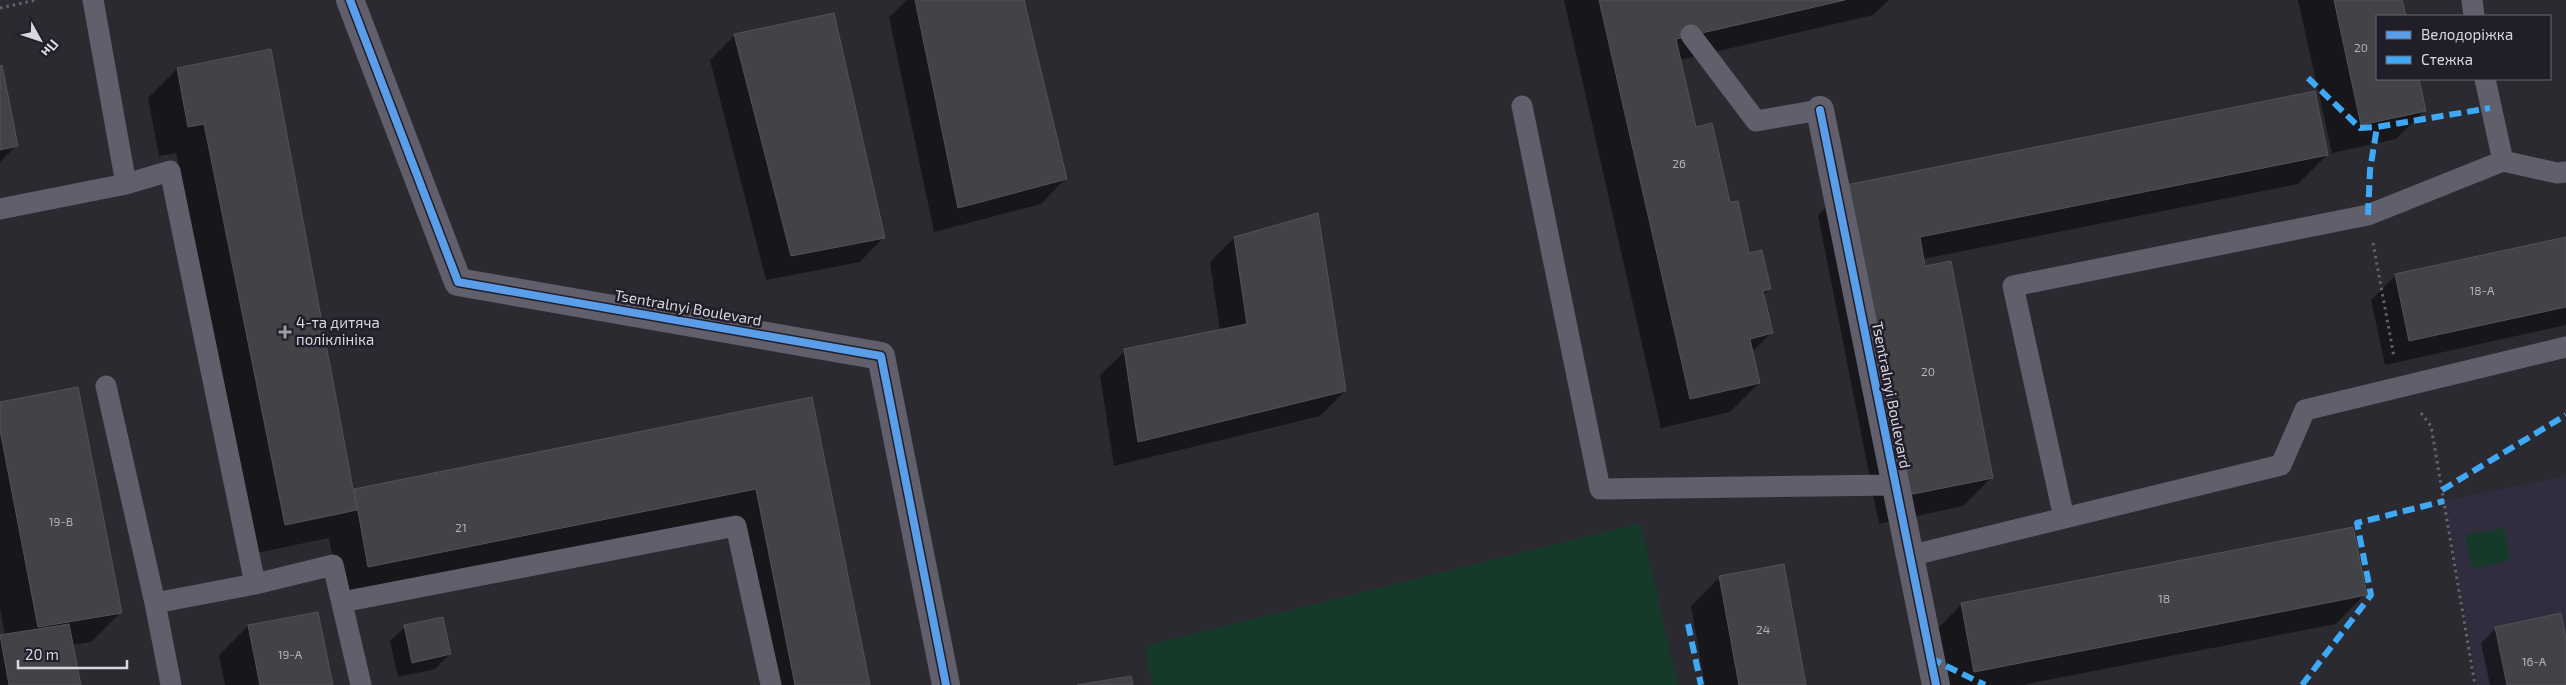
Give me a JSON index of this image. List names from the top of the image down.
{
  "streets": {
    "street": ["Tsentralnyi Boulevard"]
  },
  "places": {
    "health": ["4-та дитяча поліклініка"]
  },
  "house_numbers": [
    "20",
    "26",
    "18-А",
    "20",
    "19-В",
    "21",
    "18",
    "24",
    "19-А",
    "16-А"
  ],
  "legend": ["Велодоріжка", "Стежка"],
  "scale_bar": "20 m",
  "north": "bottom right"
}
